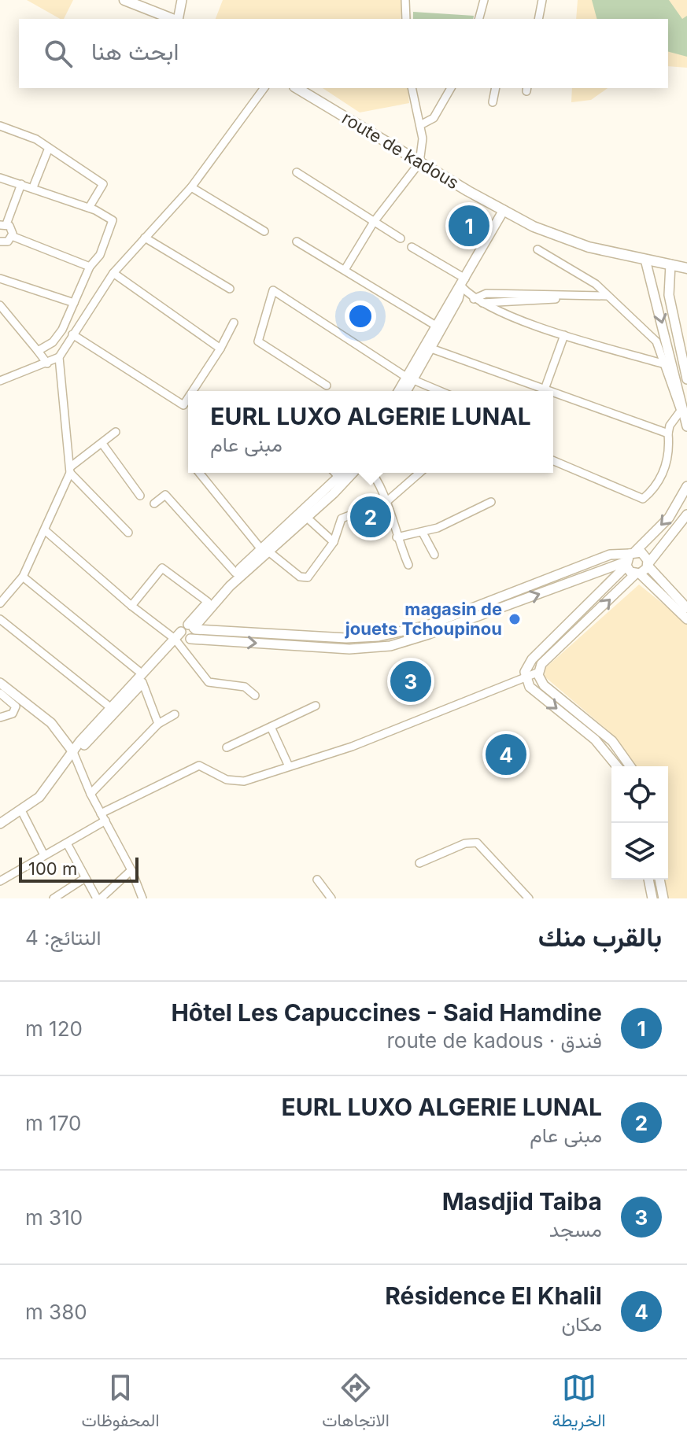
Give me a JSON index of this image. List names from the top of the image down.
{
  "streets": {
    "main road": ["route de kadous"]
  },
  "places": ["magasin de jouets Tchoupinou"],
  "scale_bar": "100 m",
  "page": {
    "search": "ابحث هنا",
    "pins": [
      "1",
      "2",
      "3",
      "4"
    ],
    "popup": ["EURL LUXO ALGERIE LUNAL", "مبنى عام"],
    "scale": "100 m",
    "heading": ["بالقرب منك", "النتائج: 4"],
    "list": [
      {
        "mark": "1",
        "name": "Hôtel Les Capuccines - Said Hamdine",
        "note": "فندق · route de kadous",
        "value": "120 m"
      },
      {
        "mark": "2",
        "name": "EURL LUXO ALGERIE LUNAL",
        "note": "مبنى عام",
        "value": "170 m"
      },
      {
        "mark": "3",
        "name": "Masdjid Taiba",
        "note": "مسجد",
        "value": "310 m"
      },
      {
        "mark": "4",
        "name": "Résidence El Khalil",
        "note": "مكان",
        "value": "380 m"
      }
    ],
    "nav": ["الخريطة", "الاتجاهات", "المحفوظات"]
  }
}
